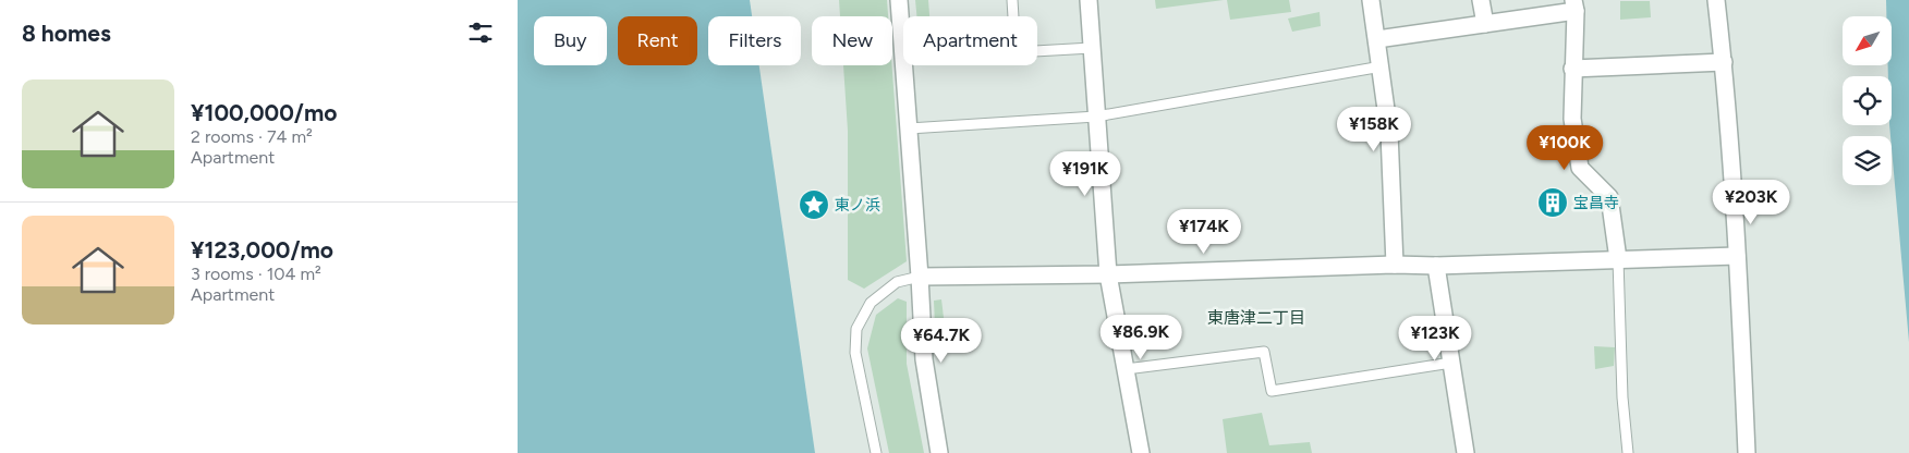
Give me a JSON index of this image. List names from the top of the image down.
{
  "districts": ["東唐津二丁目"],
  "places": {
    "building": ["宝昌寺"],
    "place": ["東ノ浜"]
  },
  "north": "bottom left",
  "page": {
    "heading": "8 homes",
    "chip": [
      "Buy",
      "Rent",
      "Filters",
      "New",
      "Apartment"
    ],
    "list": [
      {
        "name": "¥100,000/mo",
        "note": "2 rooms · 74 m² · Apartment"
      },
      {
        "name": "¥123,000/mo",
        "note": "3 rooms · 104 m² · Apartment"
      }
    ],
    "price": [
      "¥158K",
      "¥100K",
      "¥191K",
      "¥203K",
      "¥174K",
      "¥86.9K",
      "¥123K",
      "¥64.7K"
    ]
  }
}
